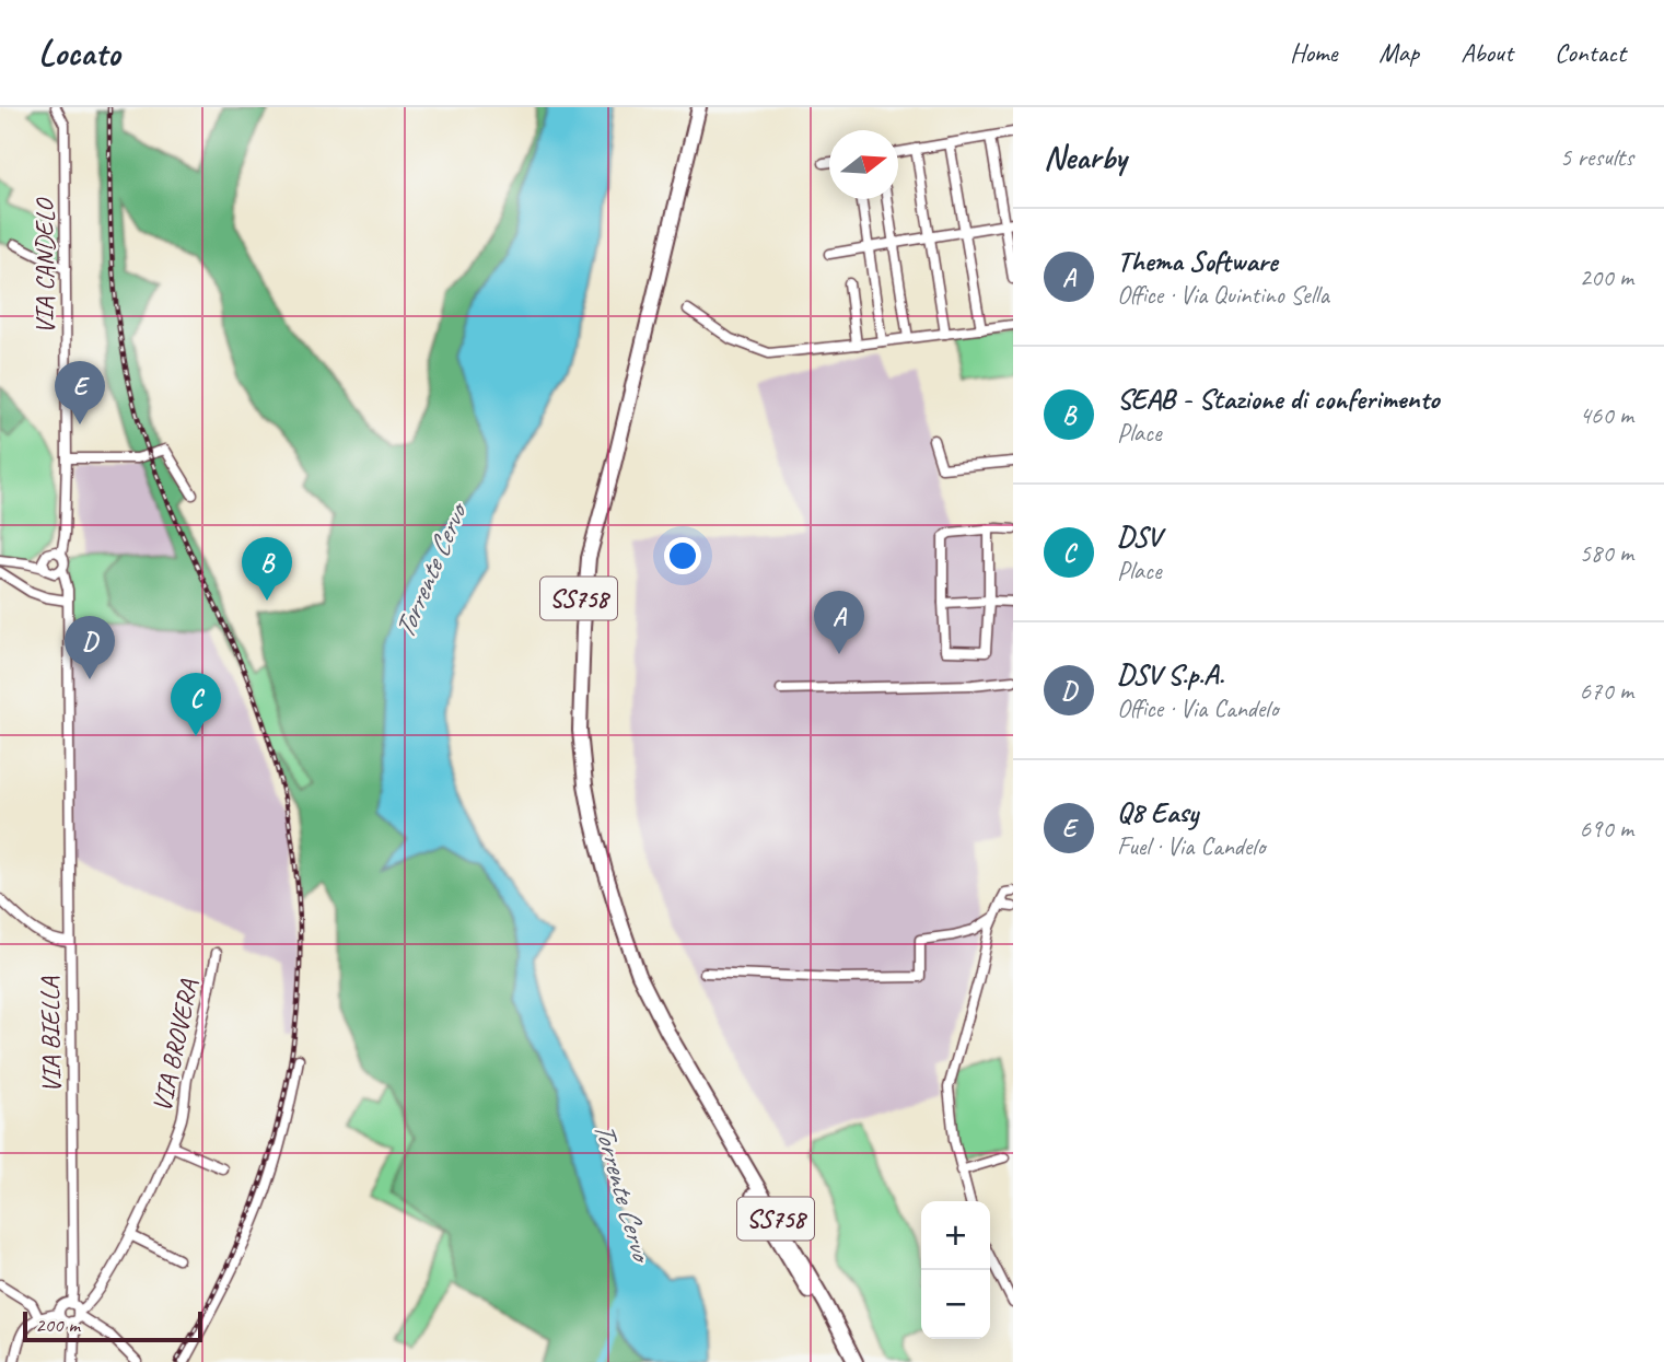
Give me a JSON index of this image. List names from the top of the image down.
{
  "streets": {
    "highway": ["SS758"],
    "street": ["VIA CANDELO", "VIA BIELLA", "VIA BROVERA"]
  },
  "crossings": [
    ["VIA BIELLA", "VIA BROVERA"]
  ],
  "water": ["Torrente Cervo"],
  "scale_bar": "200 m",
  "north": "right",
  "page": {
    "header": "Locato",
    "nav": [
      "Home",
      "Map",
      "About",
      "Contact"
    ],
    "heading": ["Nearby", "5 results"],
    "list": [
      {
        "mark": "A",
        "name": "Thema Software",
        "note": "Office · Via Quintino Sella",
        "value": "200 m"
      },
      {
        "mark": "B",
        "name": "SEAB - Stazione di conferimento",
        "note": "Place",
        "value": "460 m"
      },
      {
        "mark": "C",
        "name": "DSV",
        "note": "Place",
        "value": "580 m"
      },
      {
        "mark": "D",
        "name": "DSV S.p.A.",
        "note": "Office · Via Candelo",
        "value": "670 m"
      },
      {
        "mark": "E",
        "name": "Q8 Easy",
        "note": "Fuel · Via Candelo",
        "value": "690 m"
      }
    ],
    "pins": [
      "E",
      "B",
      "A",
      "D",
      "C"
    ],
    "map_buttons": ["+", "−"],
    "scale": "200 m"
  }
}
